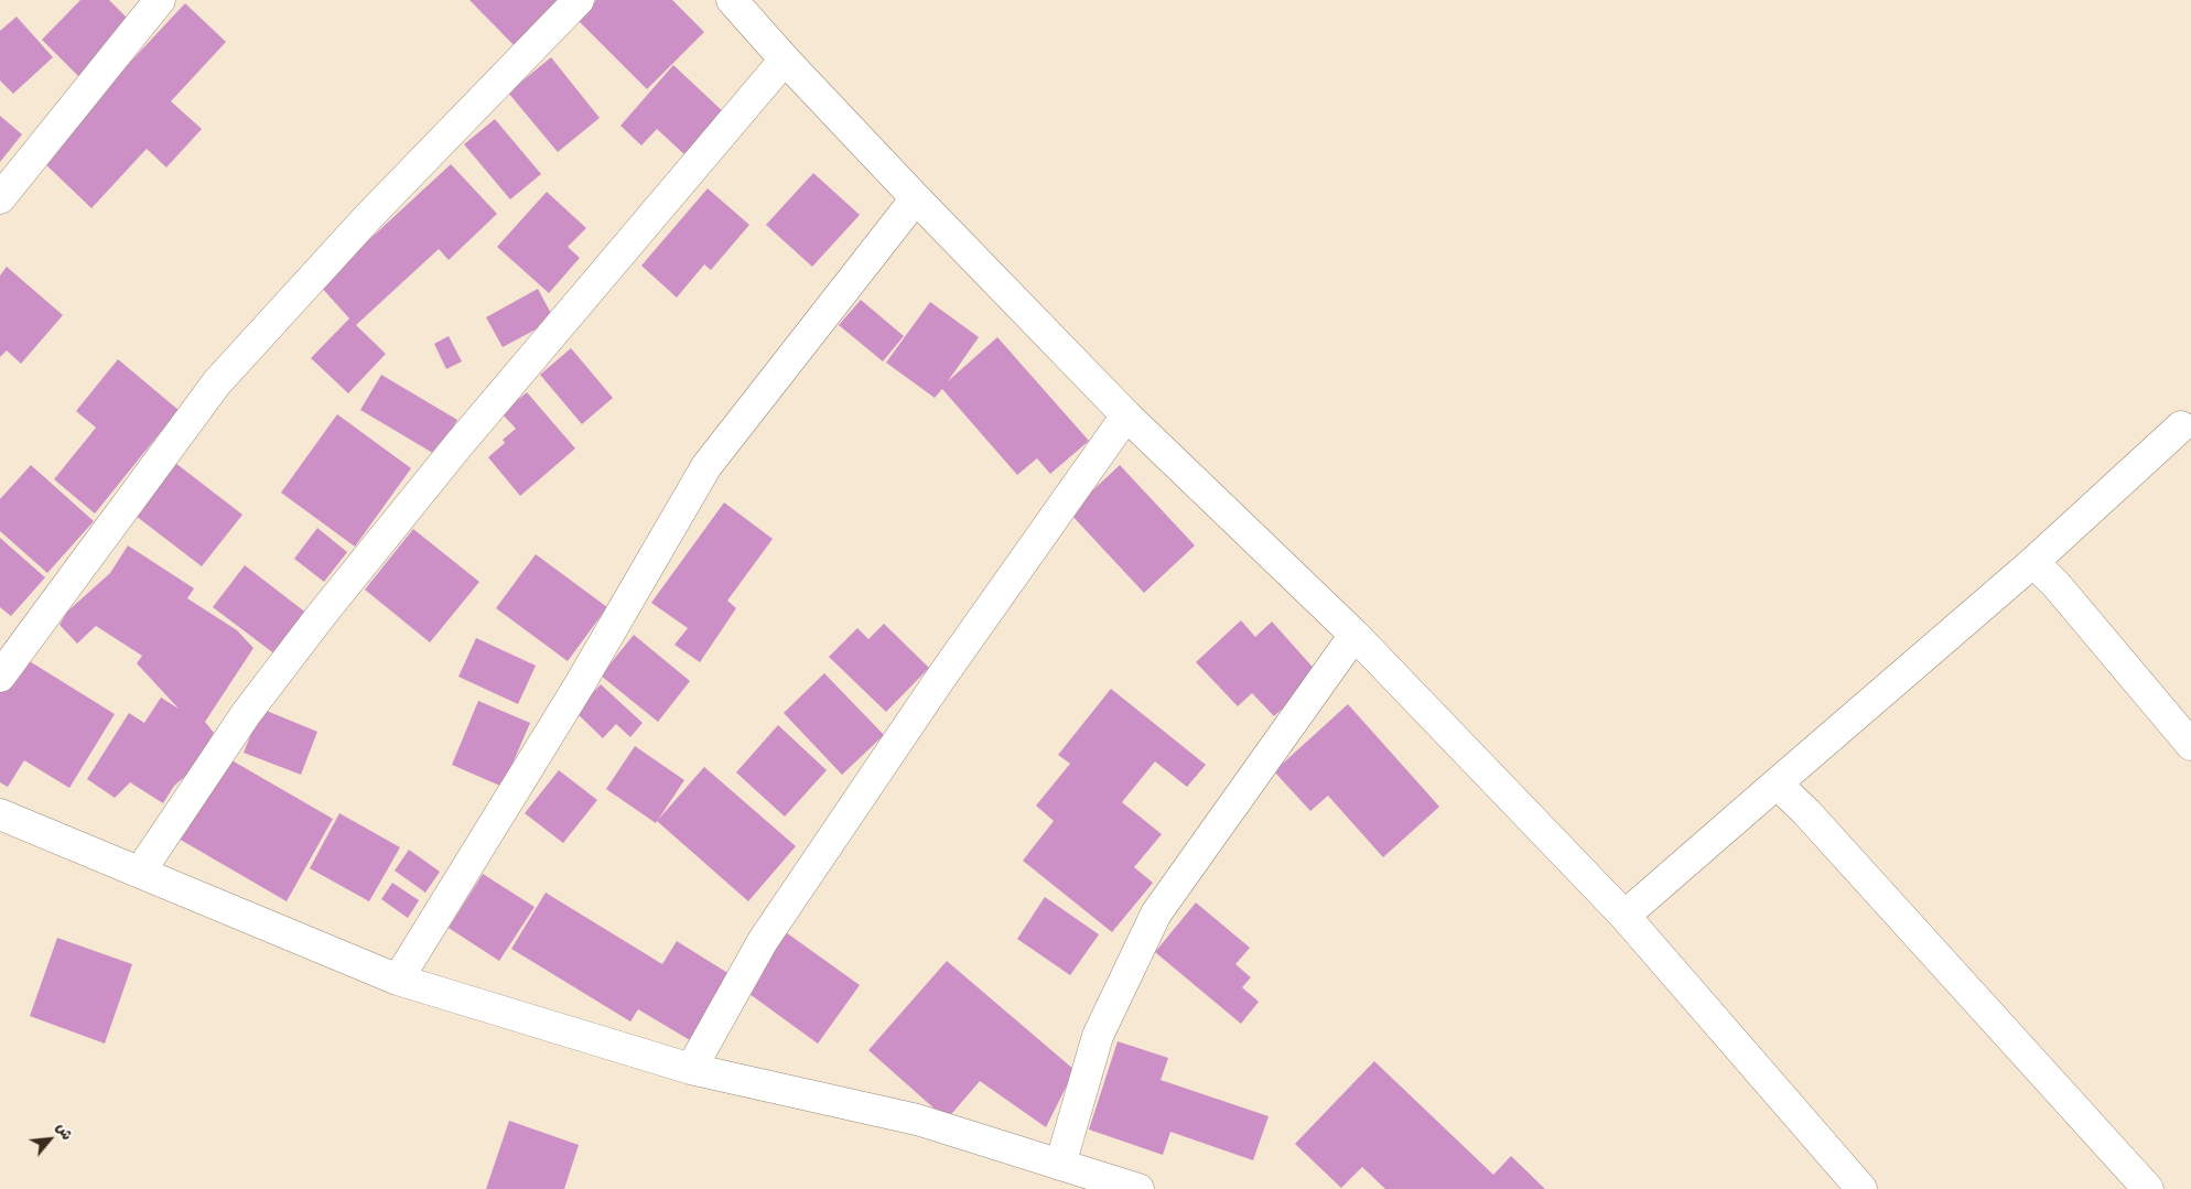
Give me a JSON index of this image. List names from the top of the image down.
{
  "north": "top right"
}
